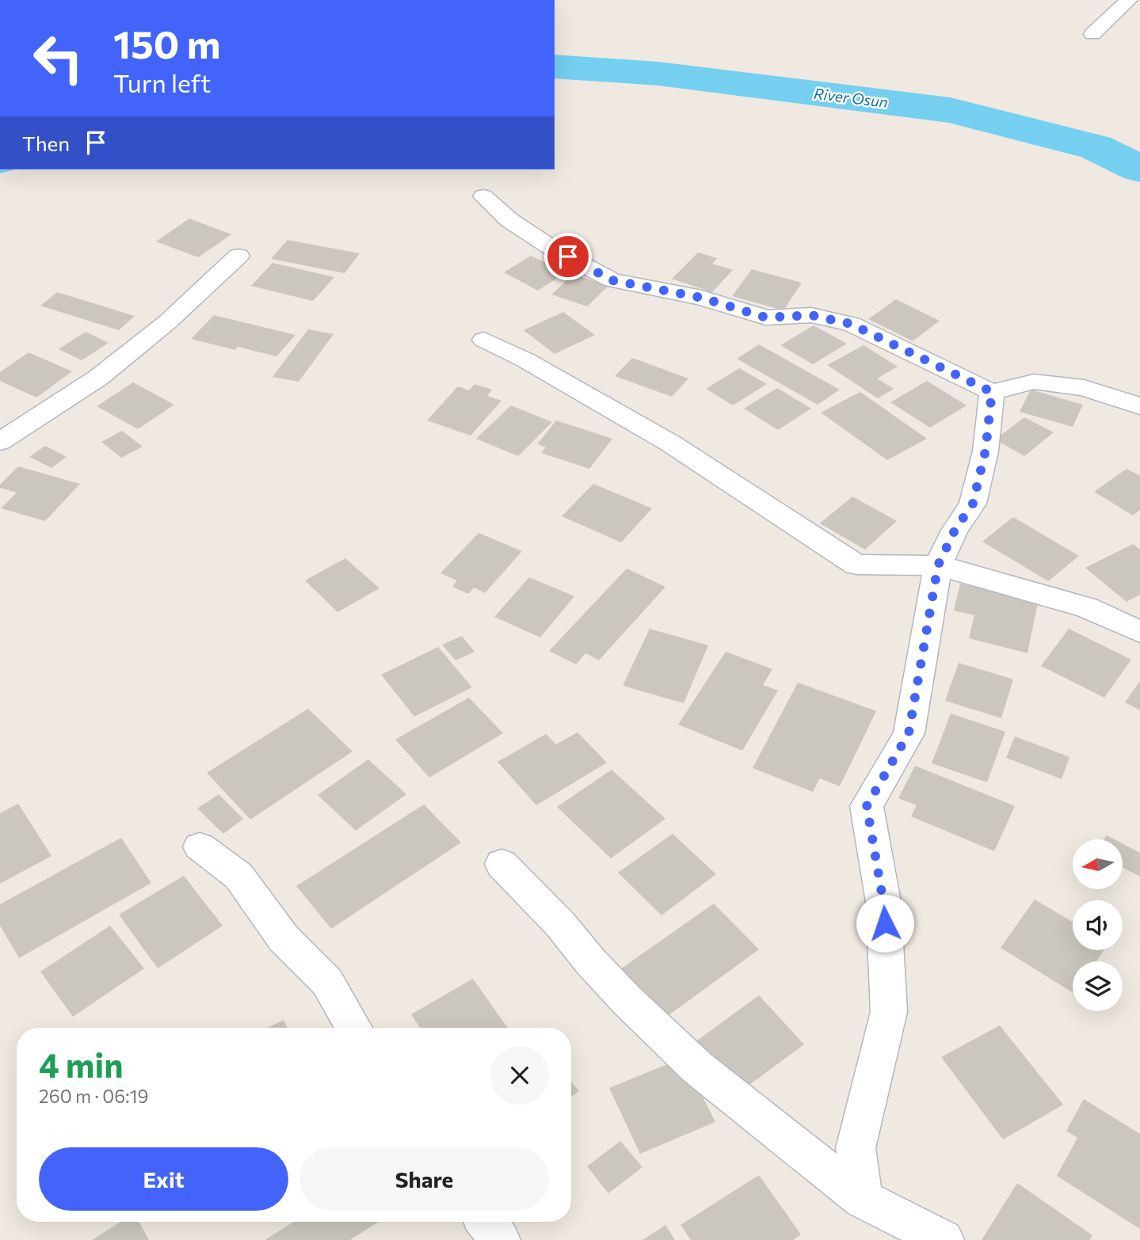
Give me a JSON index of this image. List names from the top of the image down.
{
  "water": ["River Osun"],
  "north": "left",
  "page": {
    "turn": ["150 m", "Turn left"],
    "then": "Then",
    "heading": ["4 min", "260 m · 06:19"],
    "buttons": ["Exit", "Share"]
  }
}
